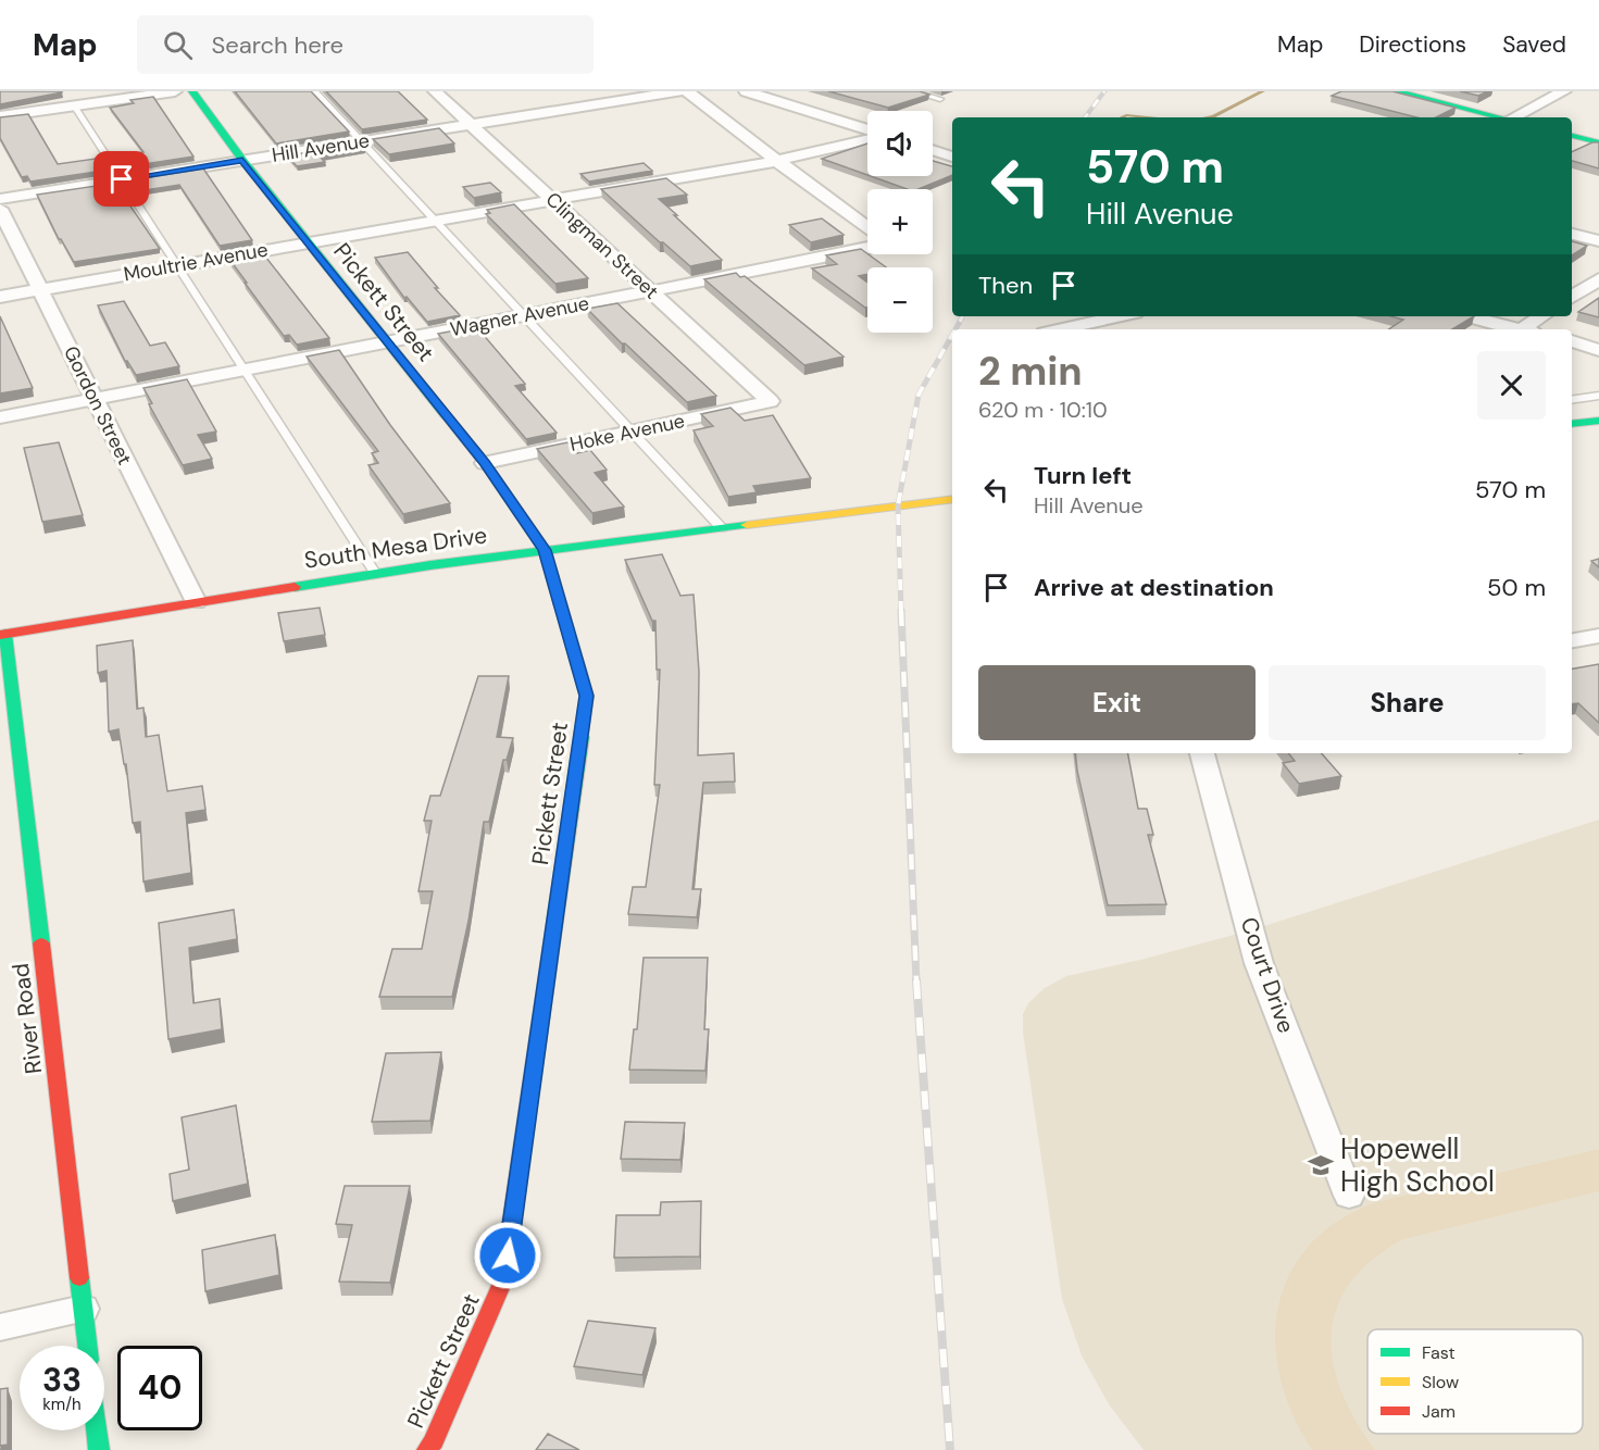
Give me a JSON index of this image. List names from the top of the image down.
{
  "streets": {
    "street": [
      "Hill Avenue",
      "Clingman Street",
      "Moultrie Avenue",
      "Pickett Street",
      "Wagner Avenue",
      "Gordon Street",
      "Hoke Avenue",
      "South Mesa Drive",
      "Court Drive",
      "River Road"
    ]
  },
  "crossings": [
    ["Hill Avenue", "Clingman Street"],
    ["Hill Avenue", "Pickett Street"],
    ["Clingman Street", "Moultrie Avenue"],
    ["Clingman Street", "Wagner Avenue"],
    ["Clingman Street", "Hoke Avenue"],
    ["Moultrie Avenue", "Pickett Street"],
    ["Moultrie Avenue", "Gordon Street"],
    ["Pickett Street", "Wagner Avenue"],
    ["Pickett Street", "Hoke Avenue"],
    ["Pickett Street", "South Mesa Drive"],
    ["Wagner Avenue", "Gordon Street"],
    ["Gordon Street", "South Mesa Drive"],
    ["South Mesa Drive", "River Road"]
  ],
  "places": {
    "school or university": ["Hopewell High School"]
  },
  "legend": ["Fast", "Slow", "Jam"],
  "page": {
    "header": "Map",
    "search": "Search here",
    "nav": ["Map", "Directions", "Saved"],
    "map_buttons": ["+", "−"],
    "turn": ["570 m", "Hill Avenue"],
    "then": "Then",
    "heading": ["2 min", "620 m · 10:10"],
    "list": [
      {
        "name": "Turn left",
        "note": "Hill Avenue",
        "value": "570 m"
      },
      {
        "name": "Arrive at destination",
        "value": "50 m"
      }
    ],
    "buttons": ["Exit", "Share"],
    "speed": "33 km/h",
    "limit": "40"
  }
}
